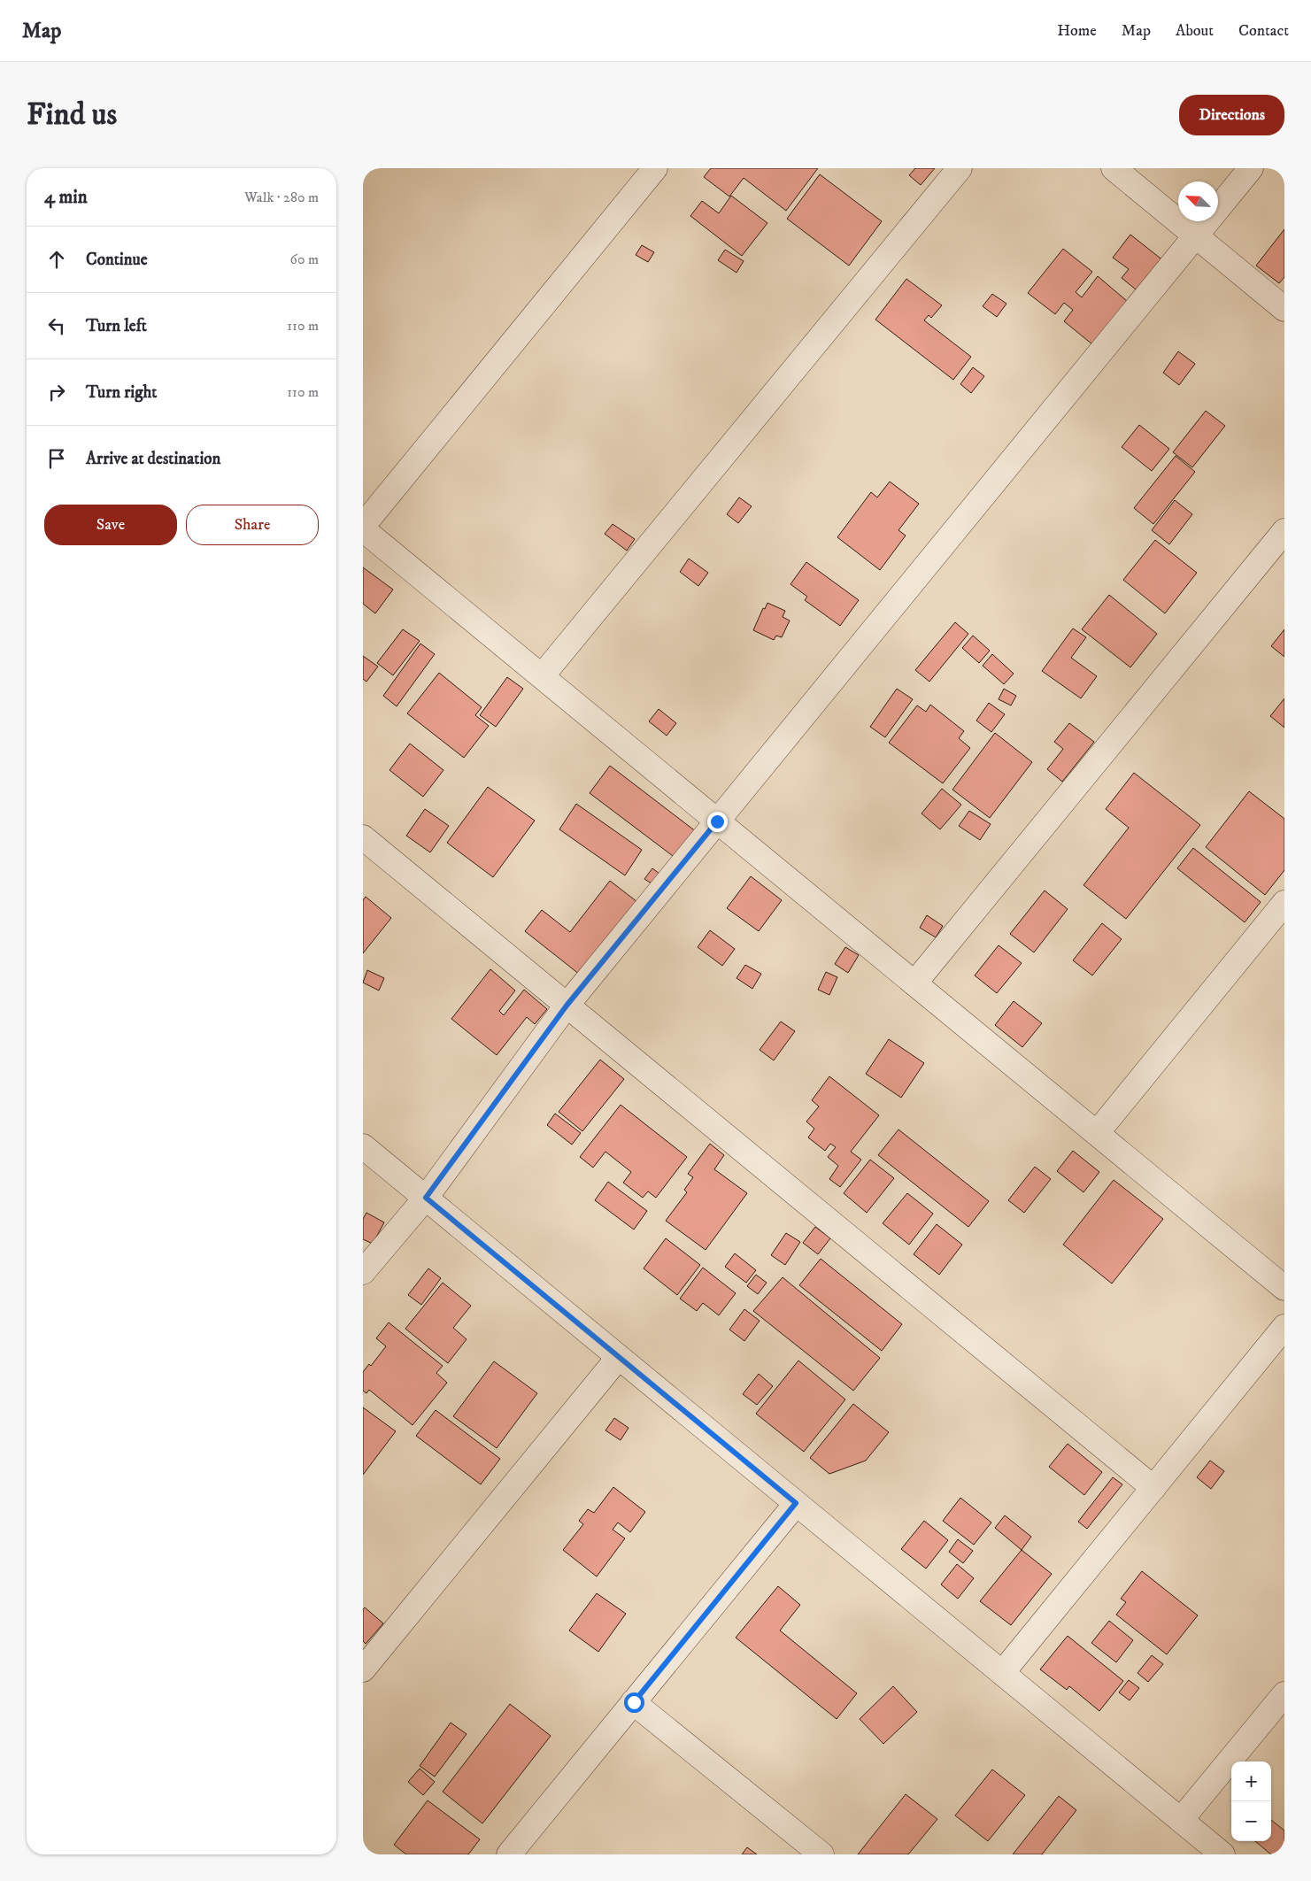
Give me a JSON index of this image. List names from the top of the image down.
{
  "north": "top left",
  "page": {
    "header": "Map",
    "nav": [
      "Home",
      "Map",
      "About",
      "Contact"
    ],
    "buttons": [
      "Directions",
      ["Save", "Share"]
    ],
    "title": "Find us",
    "heading": ["4 min", "Walk · 280 m"],
    "list": [
      ["Continue", "60 m"],
      ["Turn left", "110 m"],
      ["Turn right", "110 m"],
      "Arrive at destination"
    ],
    "map_buttons": ["+", "−"]
  }
}
